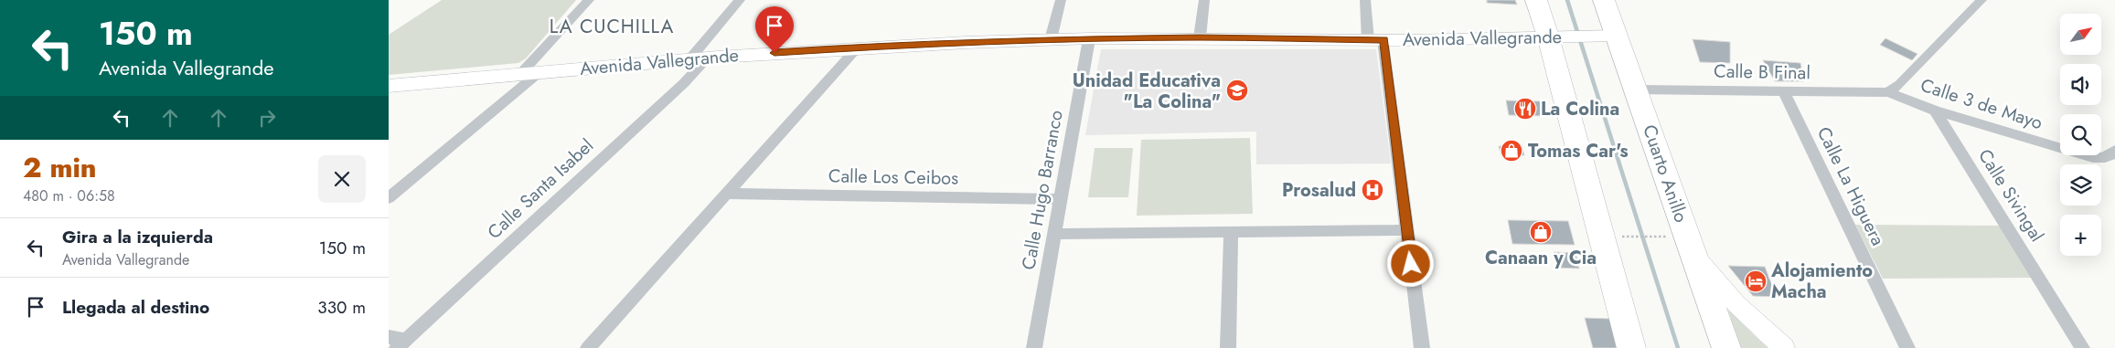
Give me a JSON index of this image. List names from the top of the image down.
{
  "streets": {
    "highway": ["Cuarto Anillo"],
    "street": [
      "Avenida Vallegrande",
      "Calle B Final",
      "Calle 3 de Mayo",
      "Calle Los Ceibos",
      "Calle La Higuera",
      "Calle Santa Isabel",
      "Calle Hugo Barranco",
      "Calle Sivingal"
    ]
  },
  "crossings": [
    ["Avenida Vallegrande", "Cuarto Anillo"],
    ["Avenida Vallegrande", "Calle Santa Isabel"],
    ["Avenida Vallegrande", "Calle Hugo Barranco"],
    ["Calle B Final", "Calle 3 de Mayo"],
    ["Calle B Final", "Cuarto Anillo"],
    ["Calle B Final", "Calle La Higuera"],
    ["Calle 3 de Mayo", "Calle Sivingal"],
    ["Calle Los Ceibos", "Calle Hugo Barranco"]
  ],
  "districts": ["LA CUCHILLA"],
  "places": {
    "school or university": ["Unidad Educativa \"La Colina\""],
    "restaurant": ["La Colina"],
    "shop": ["Tomas Car's", "Canaan y Cia"],
    "hospital": ["Prosalud"],
    "hotel": ["Alojamiento Macha"]
  },
  "north": "top right",
  "page": {
    "turn": ["150 m", "Avenida Vallegrande"],
    "map_buttons": "+",
    "heading": ["2 min", "480 m · 06:58"],
    "list": [
      {
        "name": "Gira a la izquierda",
        "note": "Avenida Vallegrande",
        "value": "150 m"
      },
      {
        "name": "Llegada al destino",
        "value": "330 m"
      }
    ]
  }
}
